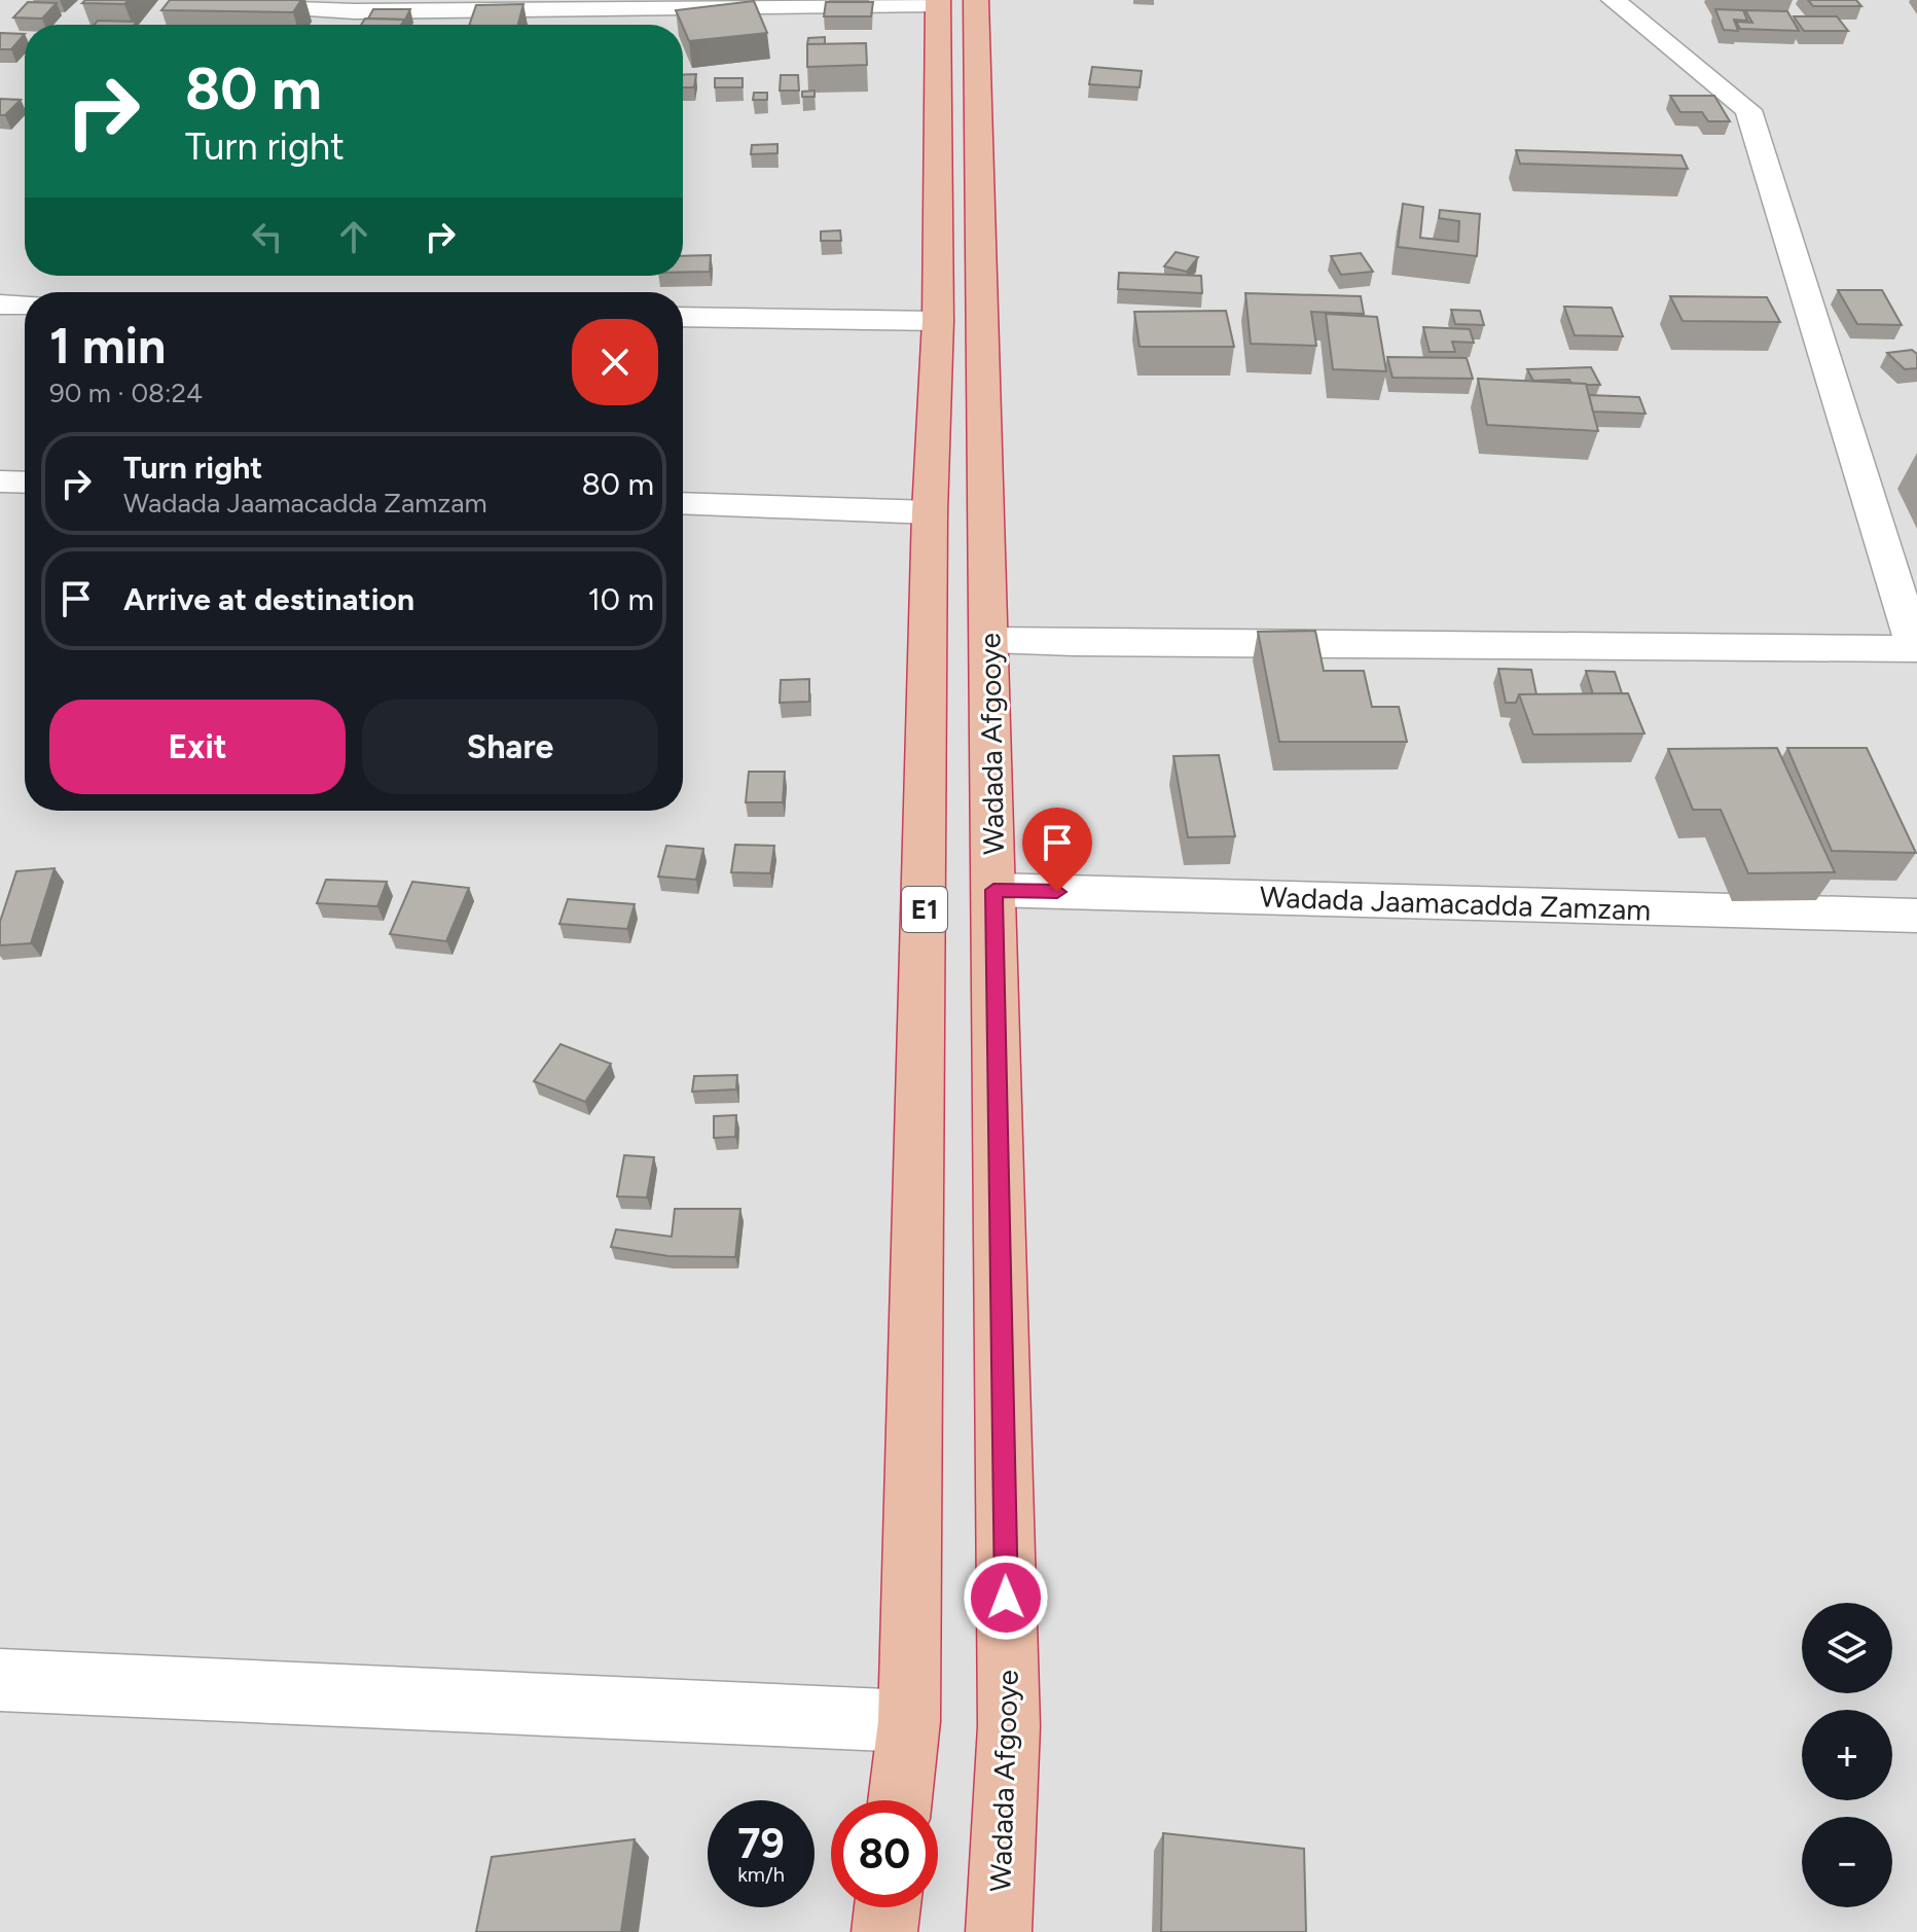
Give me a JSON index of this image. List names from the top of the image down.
{
  "streets": {
    "highway": ["Wadada Afgooye", "E1"],
    "street": ["Wadada Jaamacadda Zamzam"]
  },
  "crossings": [
    ["Wadada Afgooye", "Wadada Jaamacadda Zamzam"],
    ["Wadada Afgooye", "E1"]
  ],
  "page": {
    "turn": ["80 m", "Turn right"],
    "heading": ["1 min", "90 m · 08:24"],
    "list": [
      {
        "name": "Turn right",
        "note": "Wadada Jaamacadda Zamzam",
        "value": "80 m"
      },
      {
        "name": "Arrive at destination",
        "value": "10 m"
      }
    ],
    "buttons": ["Exit", "Share"],
    "map_buttons": ["+", "−"],
    "speed": "79 km/h",
    "limit": "80"
  }
}
